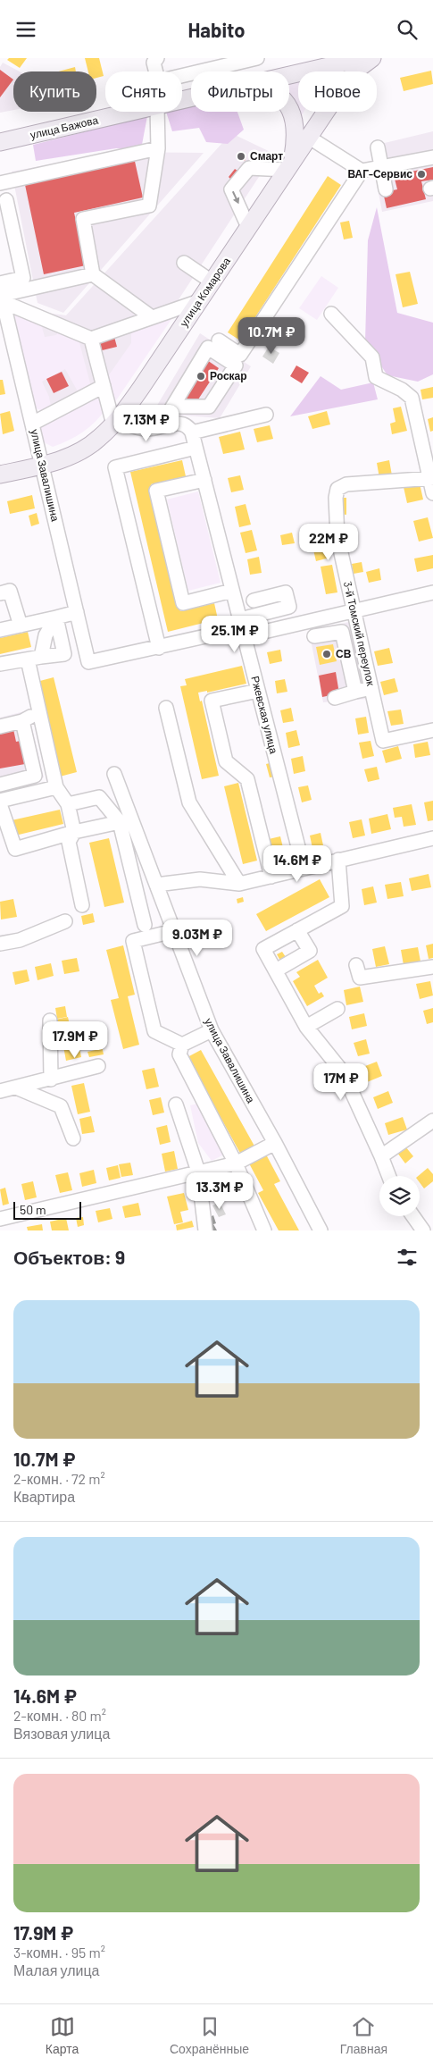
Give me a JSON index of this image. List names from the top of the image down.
{
  "streets": {
    "main road": ["улица Бажова", "улица Комарова"],
    "street": ["улица Завалишина", "3-й Томский переулок", "Ржевская улица"]
  },
  "crossings": [
    ["улица Комарова", "улица Завалишина"]
  ],
  "places": [
    "Смарт",
    "ВАГ-Сервис",
    "Роскар",
    "СВ"
  ],
  "scale_bar": "50 m",
  "page": {
    "header": "Habito",
    "chip": [
      "Купить",
      "Снять",
      "Фильтры",
      "Новое"
    ],
    "price": [
      "10.7M ₽",
      "7.13M ₽",
      "22M ₽",
      "25.1M ₽",
      "14.6M ₽",
      "9.03M ₽",
      "17.9M ₽",
      "17M ₽",
      "13.3M ₽"
    ],
    "scale": "50 m",
    "heading": "Объектов: 9",
    "list": [
      {
        "name": "10.7M ₽",
        "note": "2-комн. · 72 m² · Квартира"
      },
      {
        "name": "14.6M ₽",
        "note": "2-комн. · 80 m² · Вязовая улица"
      },
      {
        "name": "17.9M ₽",
        "note": "3-комн. · 95 m² · Малая улица"
      }
    ],
    "tabs": ["Карта", "Сохранённые", "Главная"]
  }
}
